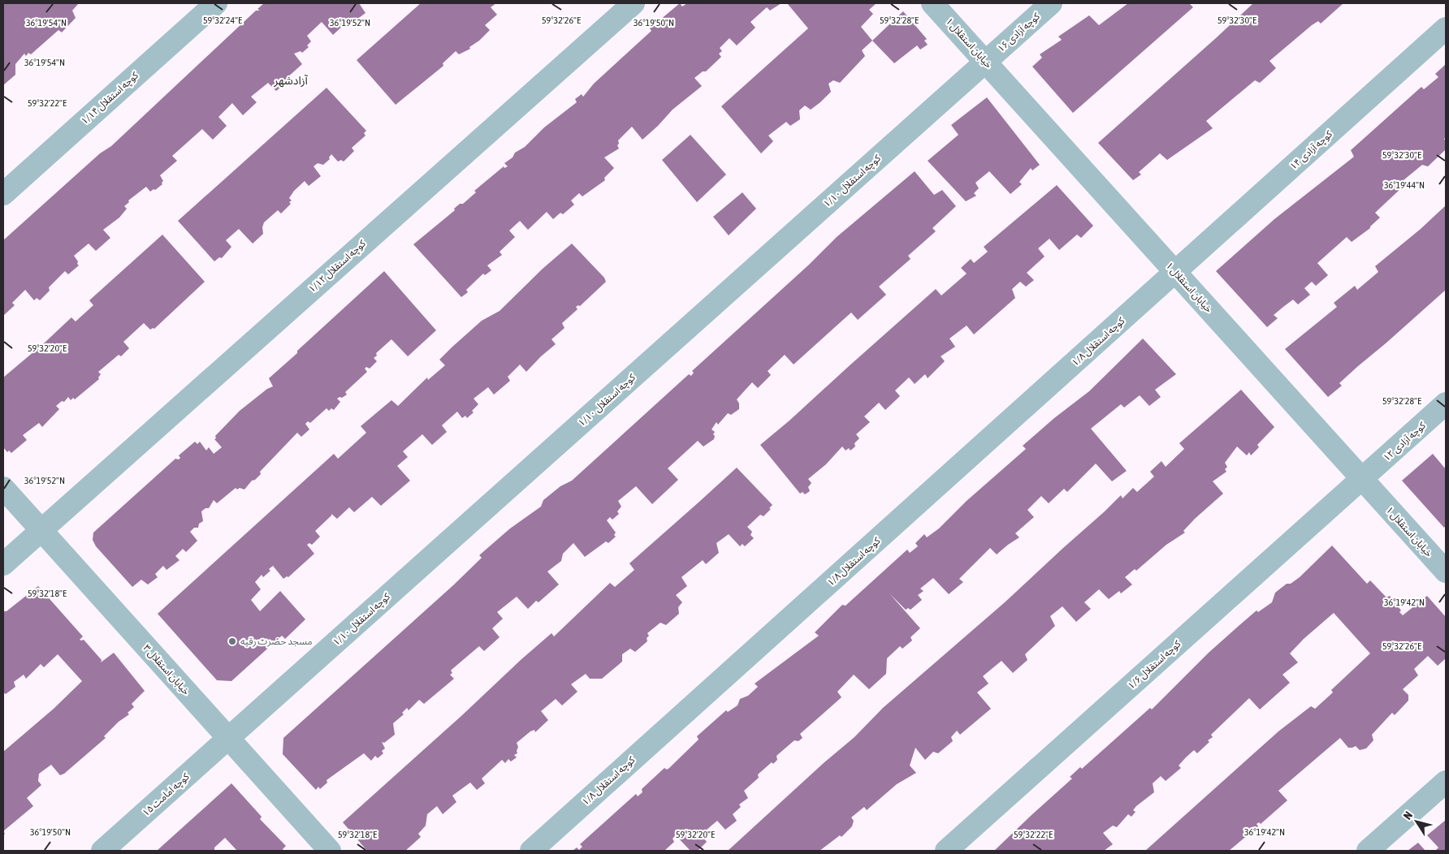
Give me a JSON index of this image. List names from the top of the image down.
{
  "streets": {
    "street": [
      "کوچه آزادی ۱۶",
      "خیابان استقلال ۱",
      "کوچه استقلال ۱/۱۴",
      "کوچه آزادی ۱۴",
      "کوچه استقلال ۱/۱۰",
      "کوچه استقلال ۱/۱۲",
      "کوچه استقلال ۱/۸",
      "کوچه آزادی ۱۲",
      "کوچه استقلال ۱/۶",
      "خیابان استقلال ۳",
      "کوچه امامت ۱۵"
    ]
  },
  "crossings": [
    ["کوچه آزادی ۱۶", "خیابان استقلال ۱"],
    ["کوچه آزادی ۱۶", "کوچه استقلال ۱/۱۰"],
    ["خیابان استقلال ۱", "کوچه آزادی ۱۴"],
    ["خیابان استقلال ۱", "کوچه استقلال ۱/۱۰"],
    ["خیابان استقلال ۱", "کوچه استقلال ۱/۸"],
    ["خیابان استقلال ۱", "کوچه آزادی ۱۲"],
    ["خیابان استقلال ۱", "کوچه استقلال ۱/۶"],
    ["کوچه آزادی ۱۴", "کوچه استقلال ۱/۸"],
    ["کوچه استقلال ۱/۱۰", "خیابان استقلال ۳"],
    ["کوچه استقلال ۱/۱۰", "کوچه امامت ۱۵"],
    ["کوچه استقلال ۱/۱۲", "خیابان استقلال ۳"],
    ["کوچه آزادی ۱۲", "کوچه استقلال ۱/۶"],
    ["خیابان استقلال ۳", "کوچه امامت ۱۵"]
  ],
  "districts": ["آزادشهر"],
  "places": ["مسجد حضرت رقیه"],
  "north": "top left",
  "coordinates": [
    "59°32'24\"E",
    "59°32'26\"E",
    "59°32'28\"E",
    "59°32'30\"E",
    "36°19'50\"N",
    "36°19'54\"N",
    "36°19'52\"N",
    "59°32'22\"E",
    "36°19'44\"N",
    "59°32'20\"E",
    "59°32'18\"E",
    "36°19'42\"N"
  ]
}
